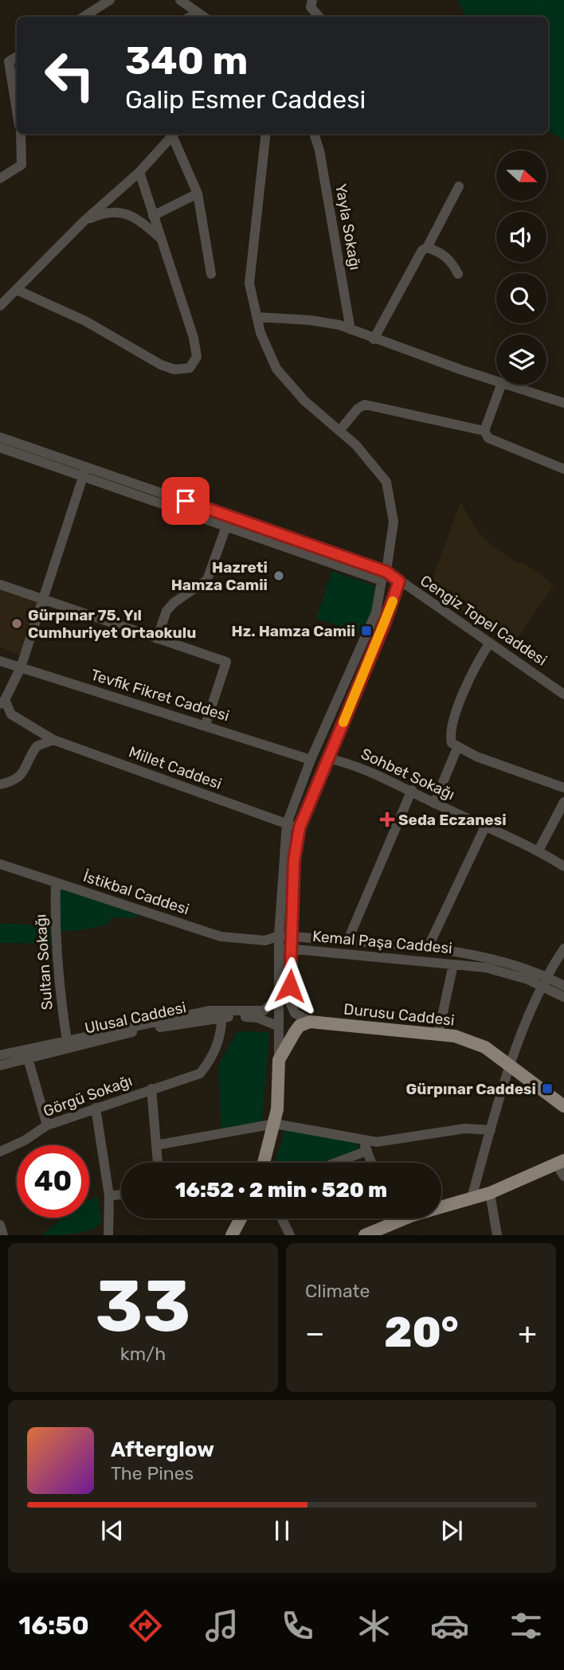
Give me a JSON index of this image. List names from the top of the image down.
{
  "streets": {
    "main road": ["Durusu Caddesi"],
    "street": [
      "Yayla Sokağı",
      "Cengiz Topel Caddesi",
      "Tevfik Fikret Caddesi",
      "Millet Caddesi",
      "Sohbet Sokağı",
      "İstikbal Caddesi",
      "Kemal Paşa Caddesi",
      "Sultan Sokağı",
      "Ulusal Caddesi",
      "Görgü Sokağı"
    ]
  },
  "crossings": [
    ["İstikbal Caddesi", "Kemal Paşa Caddesi"],
    ["İstikbal Caddesi", "Sultan Sokağı"],
    ["Sultan Sokağı", "Ulusal Caddesi"]
  ],
  "places": {
    "other": ["Hazreti Hamza Camii", "Gürpınar 75. Yıl Cumhuriyet Ortaokulu"],
    "transit": ["Hz. Hamza Camii", "Gürpınar Caddesi"],
    "health": ["Seda Eczanesi"]
  },
  "north": "right",
  "page": {
    "turn": ["340 m", "Galip Esmer Caddesi"],
    "limit": "40",
    "trip": "16:52 · 2 min · 520 m",
    "tile": [
      ["33", "km/h"],
      "Climate"
    ],
    "heat": ["−", "20°", "+"],
    "song": ["Afterglow", "The Pines"],
    "tabs": "16:50"
  }
}
